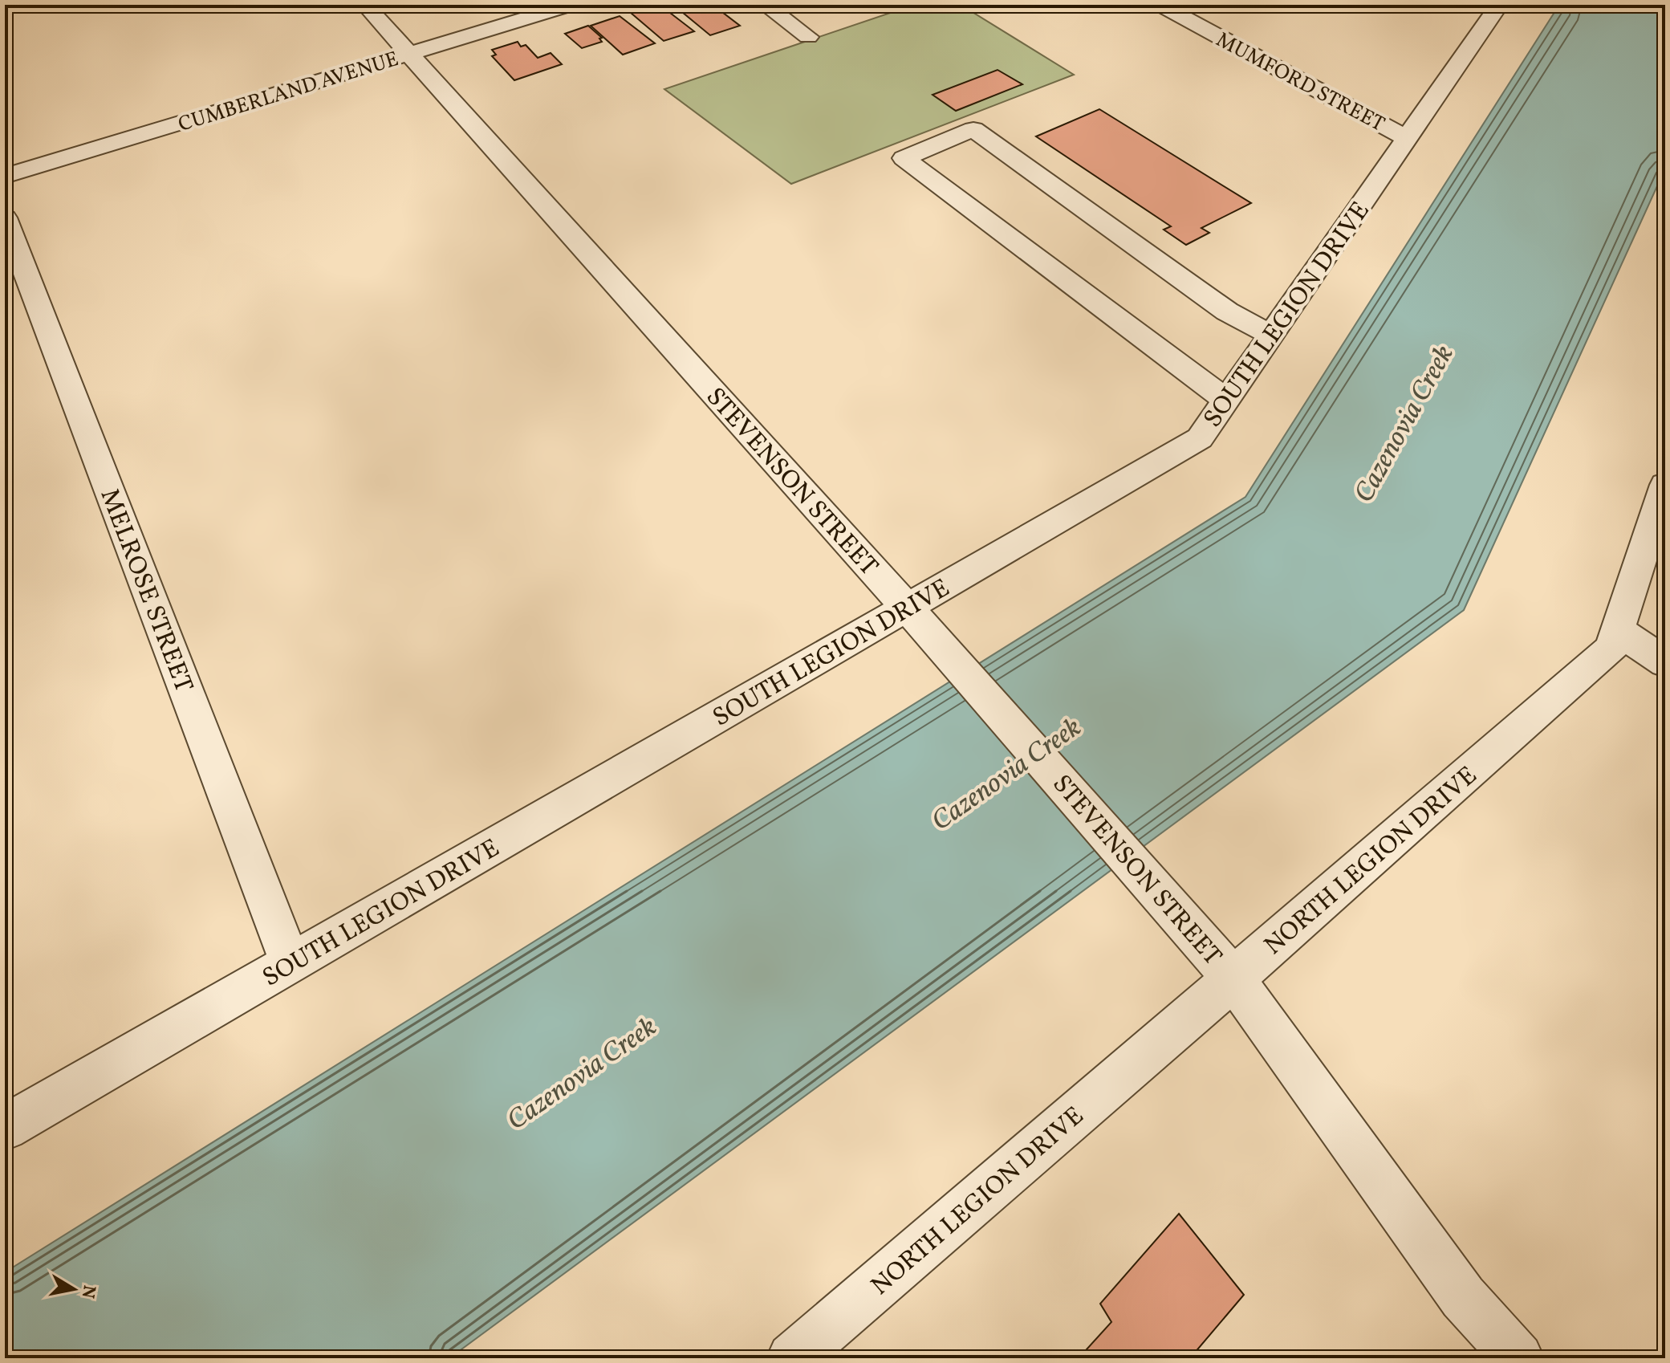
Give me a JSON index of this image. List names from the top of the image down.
{
  "streets": {
    "street": [
      "MUMFORD STREET",
      "CUMBERLAND AVENUE",
      "SOUTH LEGION DRIVE",
      "STEVENSON STREET",
      "MELROSE STREET",
      "NORTH LEGION DRIVE"
    ]
  },
  "crossings": [
    ["MUMFORD STREET", "SOUTH LEGION DRIVE"],
    ["CUMBERLAND AVENUE", "STEVENSON STREET"],
    ["SOUTH LEGION DRIVE", "STEVENSON STREET"],
    ["SOUTH LEGION DRIVE", "MELROSE STREET"],
    ["STEVENSON STREET", "NORTH LEGION DRIVE"]
  ],
  "water": ["Cazenovia Creek"],
  "north": "right"
}
